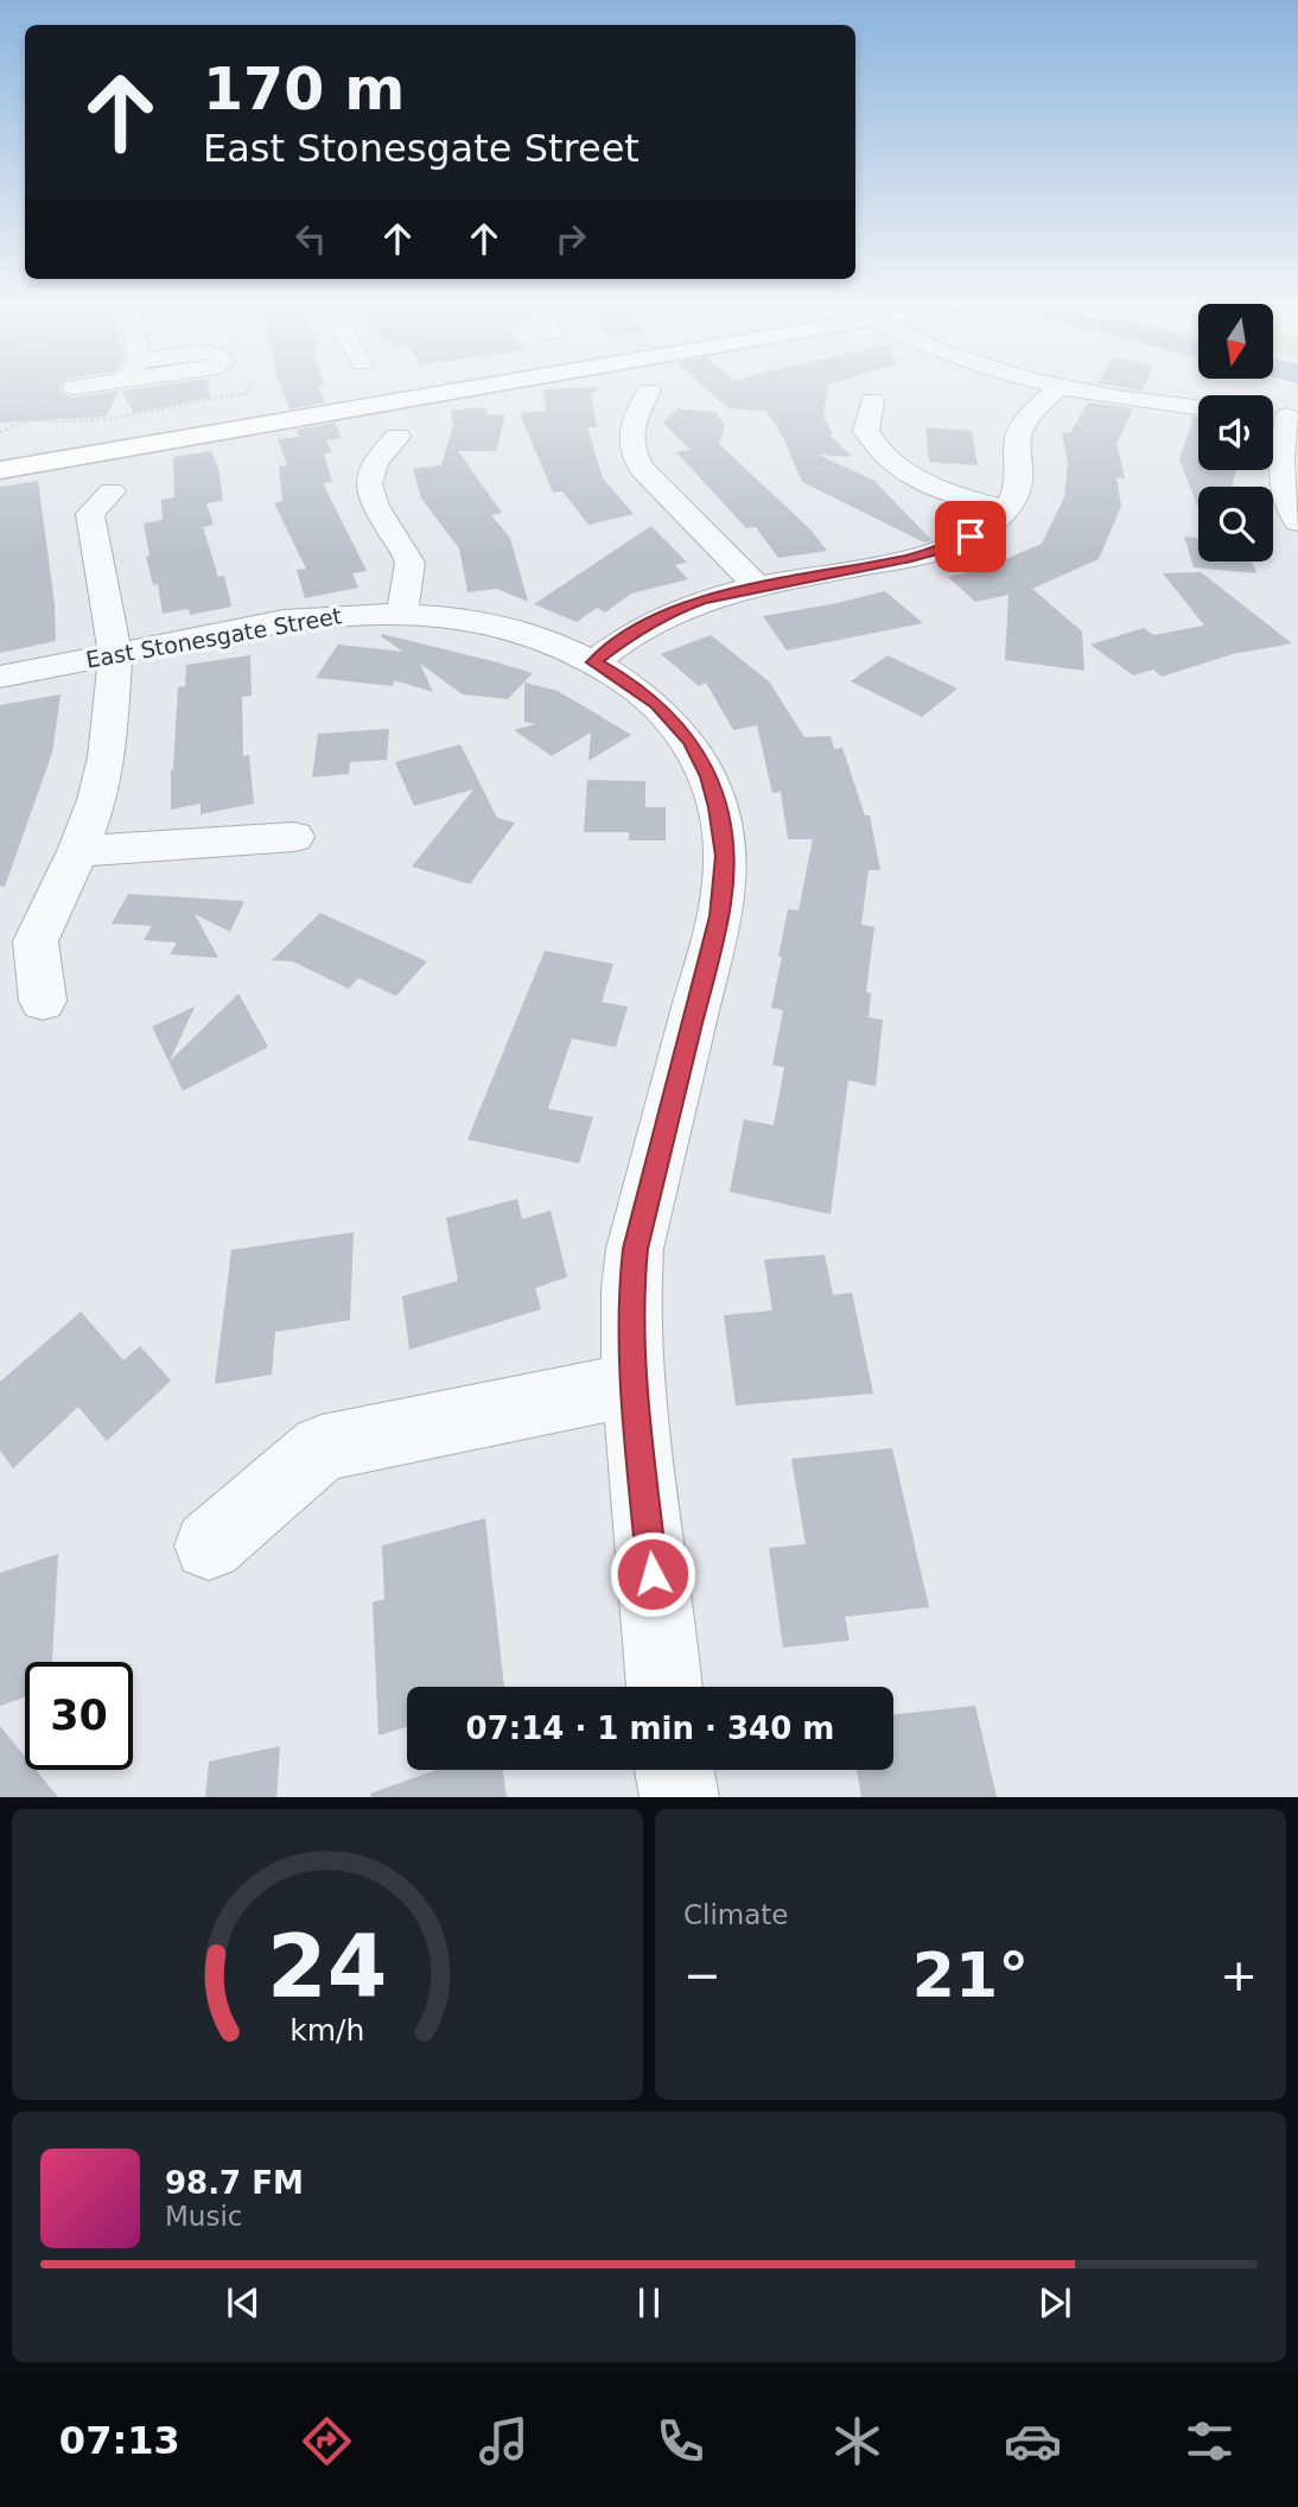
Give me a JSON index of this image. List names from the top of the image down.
{
  "streets": {
    "street": ["East Stonesgate Street"]
  },
  "north": "bottom",
  "page": {
    "turn": ["170 m", "East Stonesgate Street"],
    "limit": "30",
    "trip": "07:14 · 1 min · 340 m",
    "tile": "Climate",
    "heat": ["−", "21°", "+"],
    "song": ["98.7 FM", "Music"],
    "tabs": "07:13",
    "gauge": ["24", "km/h"]
  }
}
